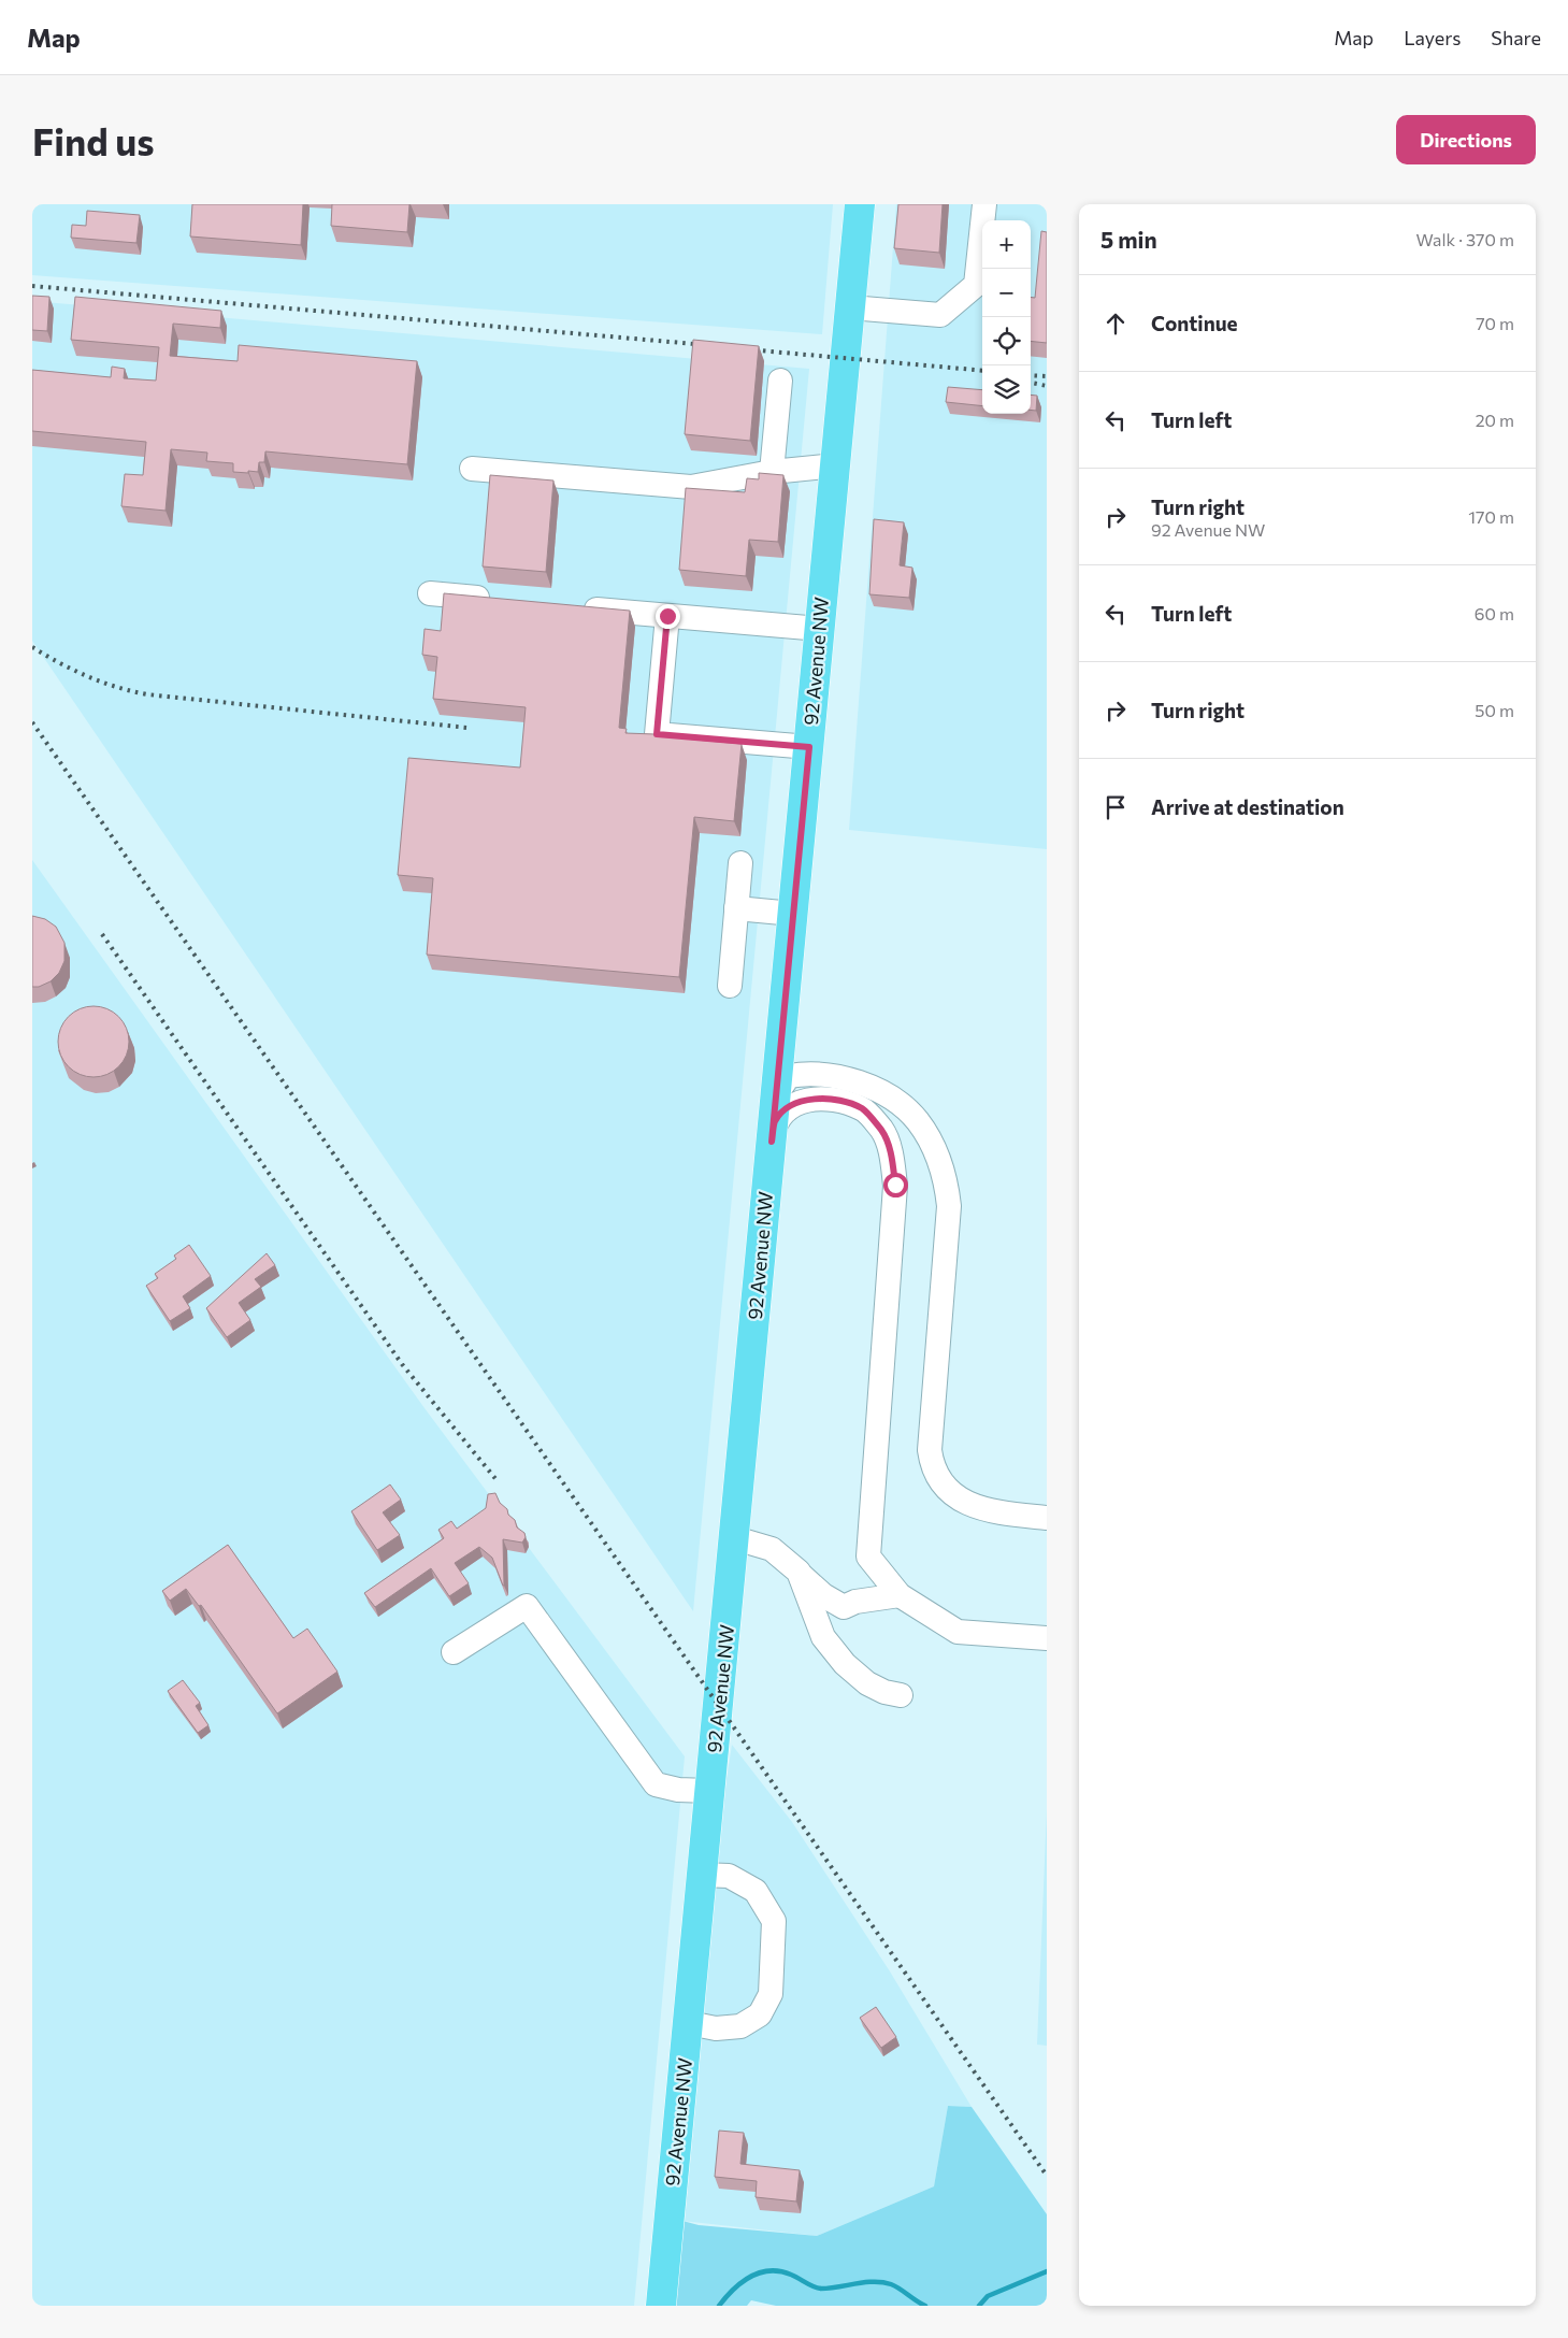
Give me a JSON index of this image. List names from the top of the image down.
{
  "streets": {
    "main road": ["92 Avenue NW"]
  },
  "page": {
    "header": "Map",
    "nav": ["Map", "Layers", "Share"],
    "buttons": "Directions",
    "title": "Find us",
    "heading": ["5 min", "Walk · 370 m"],
    "map_buttons": ["+", "−"],
    "list": [
      ["Continue", "70 m"],
      ["Turn left", "20 m"],
      ["Turn right", "92 Avenue NW", "170 m"],
      ["Turn left", "60 m"],
      ["Turn right", "50 m"],
      "Arrive at destination"
    ]
  }
}
